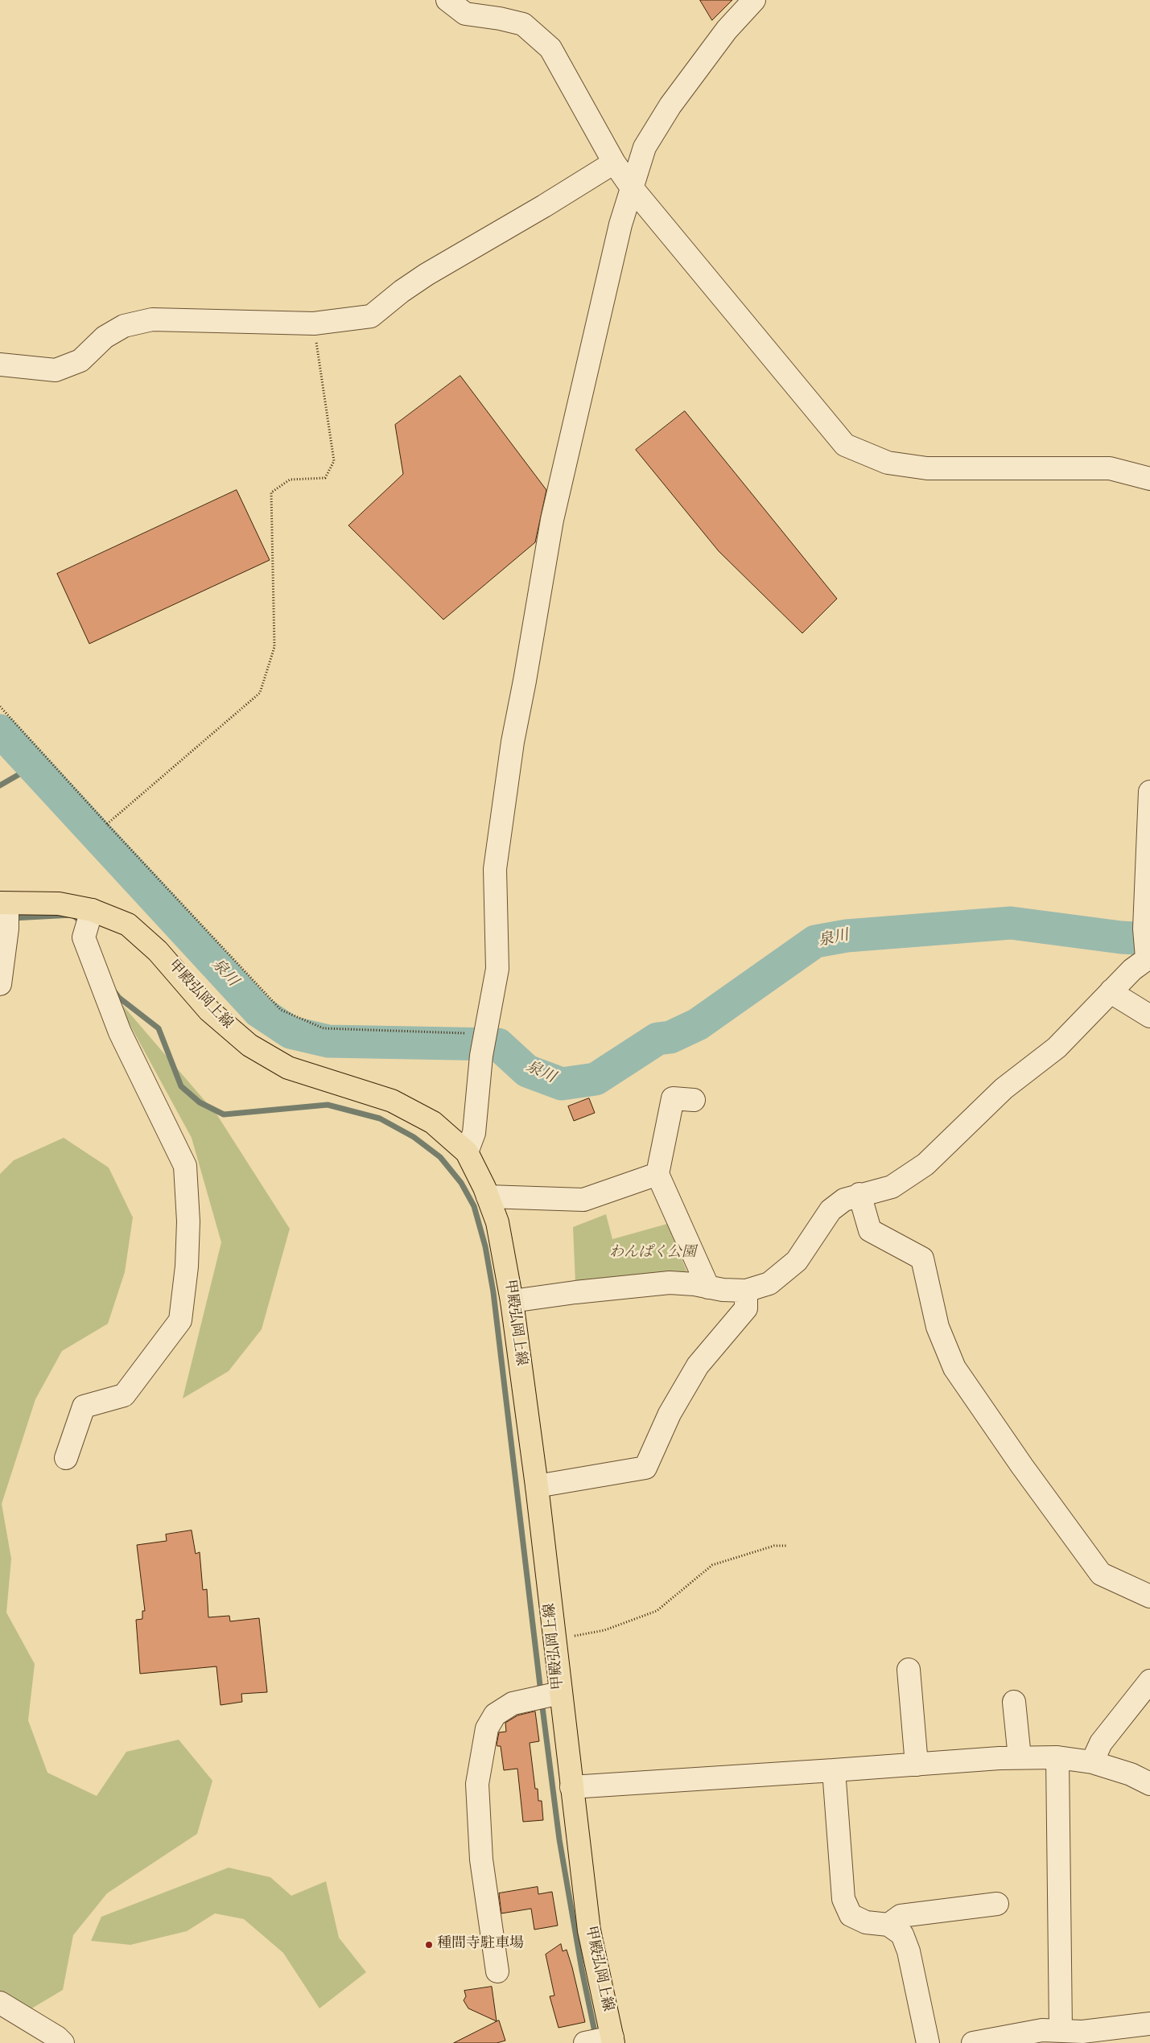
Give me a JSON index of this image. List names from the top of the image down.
{
  "streets": {
    "main road": ["甲殿弘岡上線"]
  },
  "water": ["泉川"],
  "parks": ["わんぱく公園"],
  "places": ["種間寺駐車場"]
}
